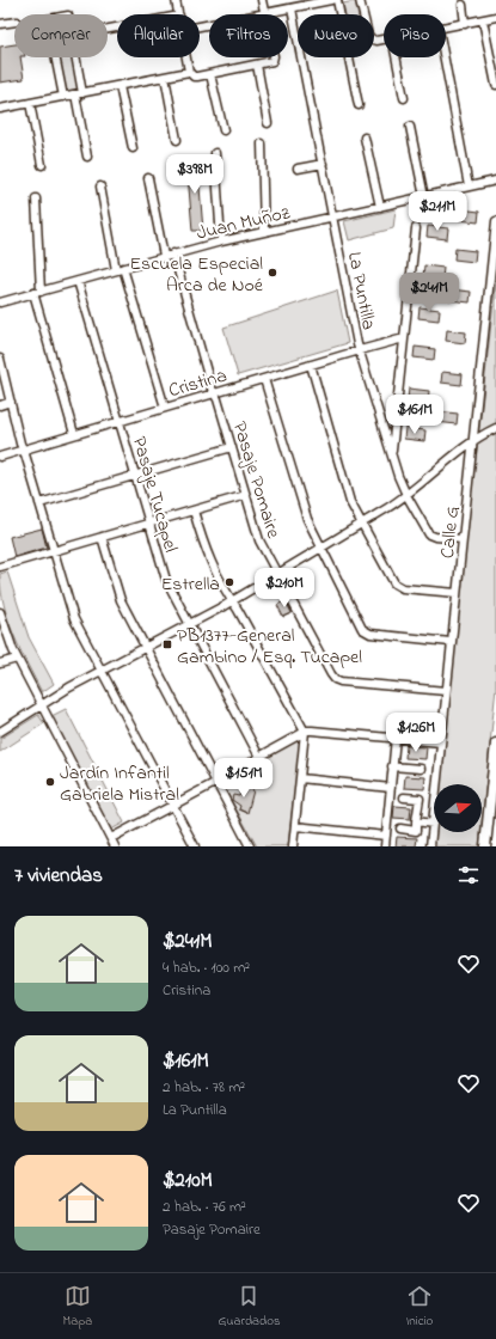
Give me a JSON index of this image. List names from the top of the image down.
{
  "streets": {
    "street": [
      "Juan Muñoz",
      "La Puntilla",
      "Cristina",
      "Pasaje Pomaire",
      "Pasaje Tucapel",
      "Calle G"
    ]
  },
  "crossings": [
    ["Juan Muñoz", "La Puntilla"],
    ["Juan Muñoz", "Pasaje Pomaire"],
    ["Juan Muñoz", "Pasaje Tucapel"],
    ["La Puntilla", "Cristina"],
    ["La Puntilla", "Calle G"],
    ["Cristina", "Pasaje Pomaire"],
    ["Cristina", "Pasaje Tucapel"],
    ["Pasaje Pomaire", "Calle G"]
  ],
  "places": {
    "other": ["Escuela Especial Arca de Noé", "Estrella", "Jardín Infantil Gabriela Mistral"],
    "transit": ["PB1377-General Gambino / Esq. Tucapel"]
  },
  "north": "right",
  "page": {
    "chip": [
      "Comprar",
      "Alquilar",
      "Filtros",
      "Nuevo",
      "Piso"
    ],
    "price": [
      "$398M",
      "$211M",
      "$241M",
      "$161M",
      "$210M",
      "$126M",
      "$151M"
    ],
    "heading": "7 viviendas",
    "list": [
      {
        "name": "$241M",
        "note": "4 hab. · 100 m² · Cristina"
      },
      {
        "name": "$161M",
        "note": "2 hab. · 78 m² · La Puntilla"
      },
      {
        "name": "$210M",
        "note": "2 hab. · 76 m² · Pasaje Pomaire"
      }
    ],
    "tabs": ["Mapa", "Guardados", "Inicio"]
  }
}
